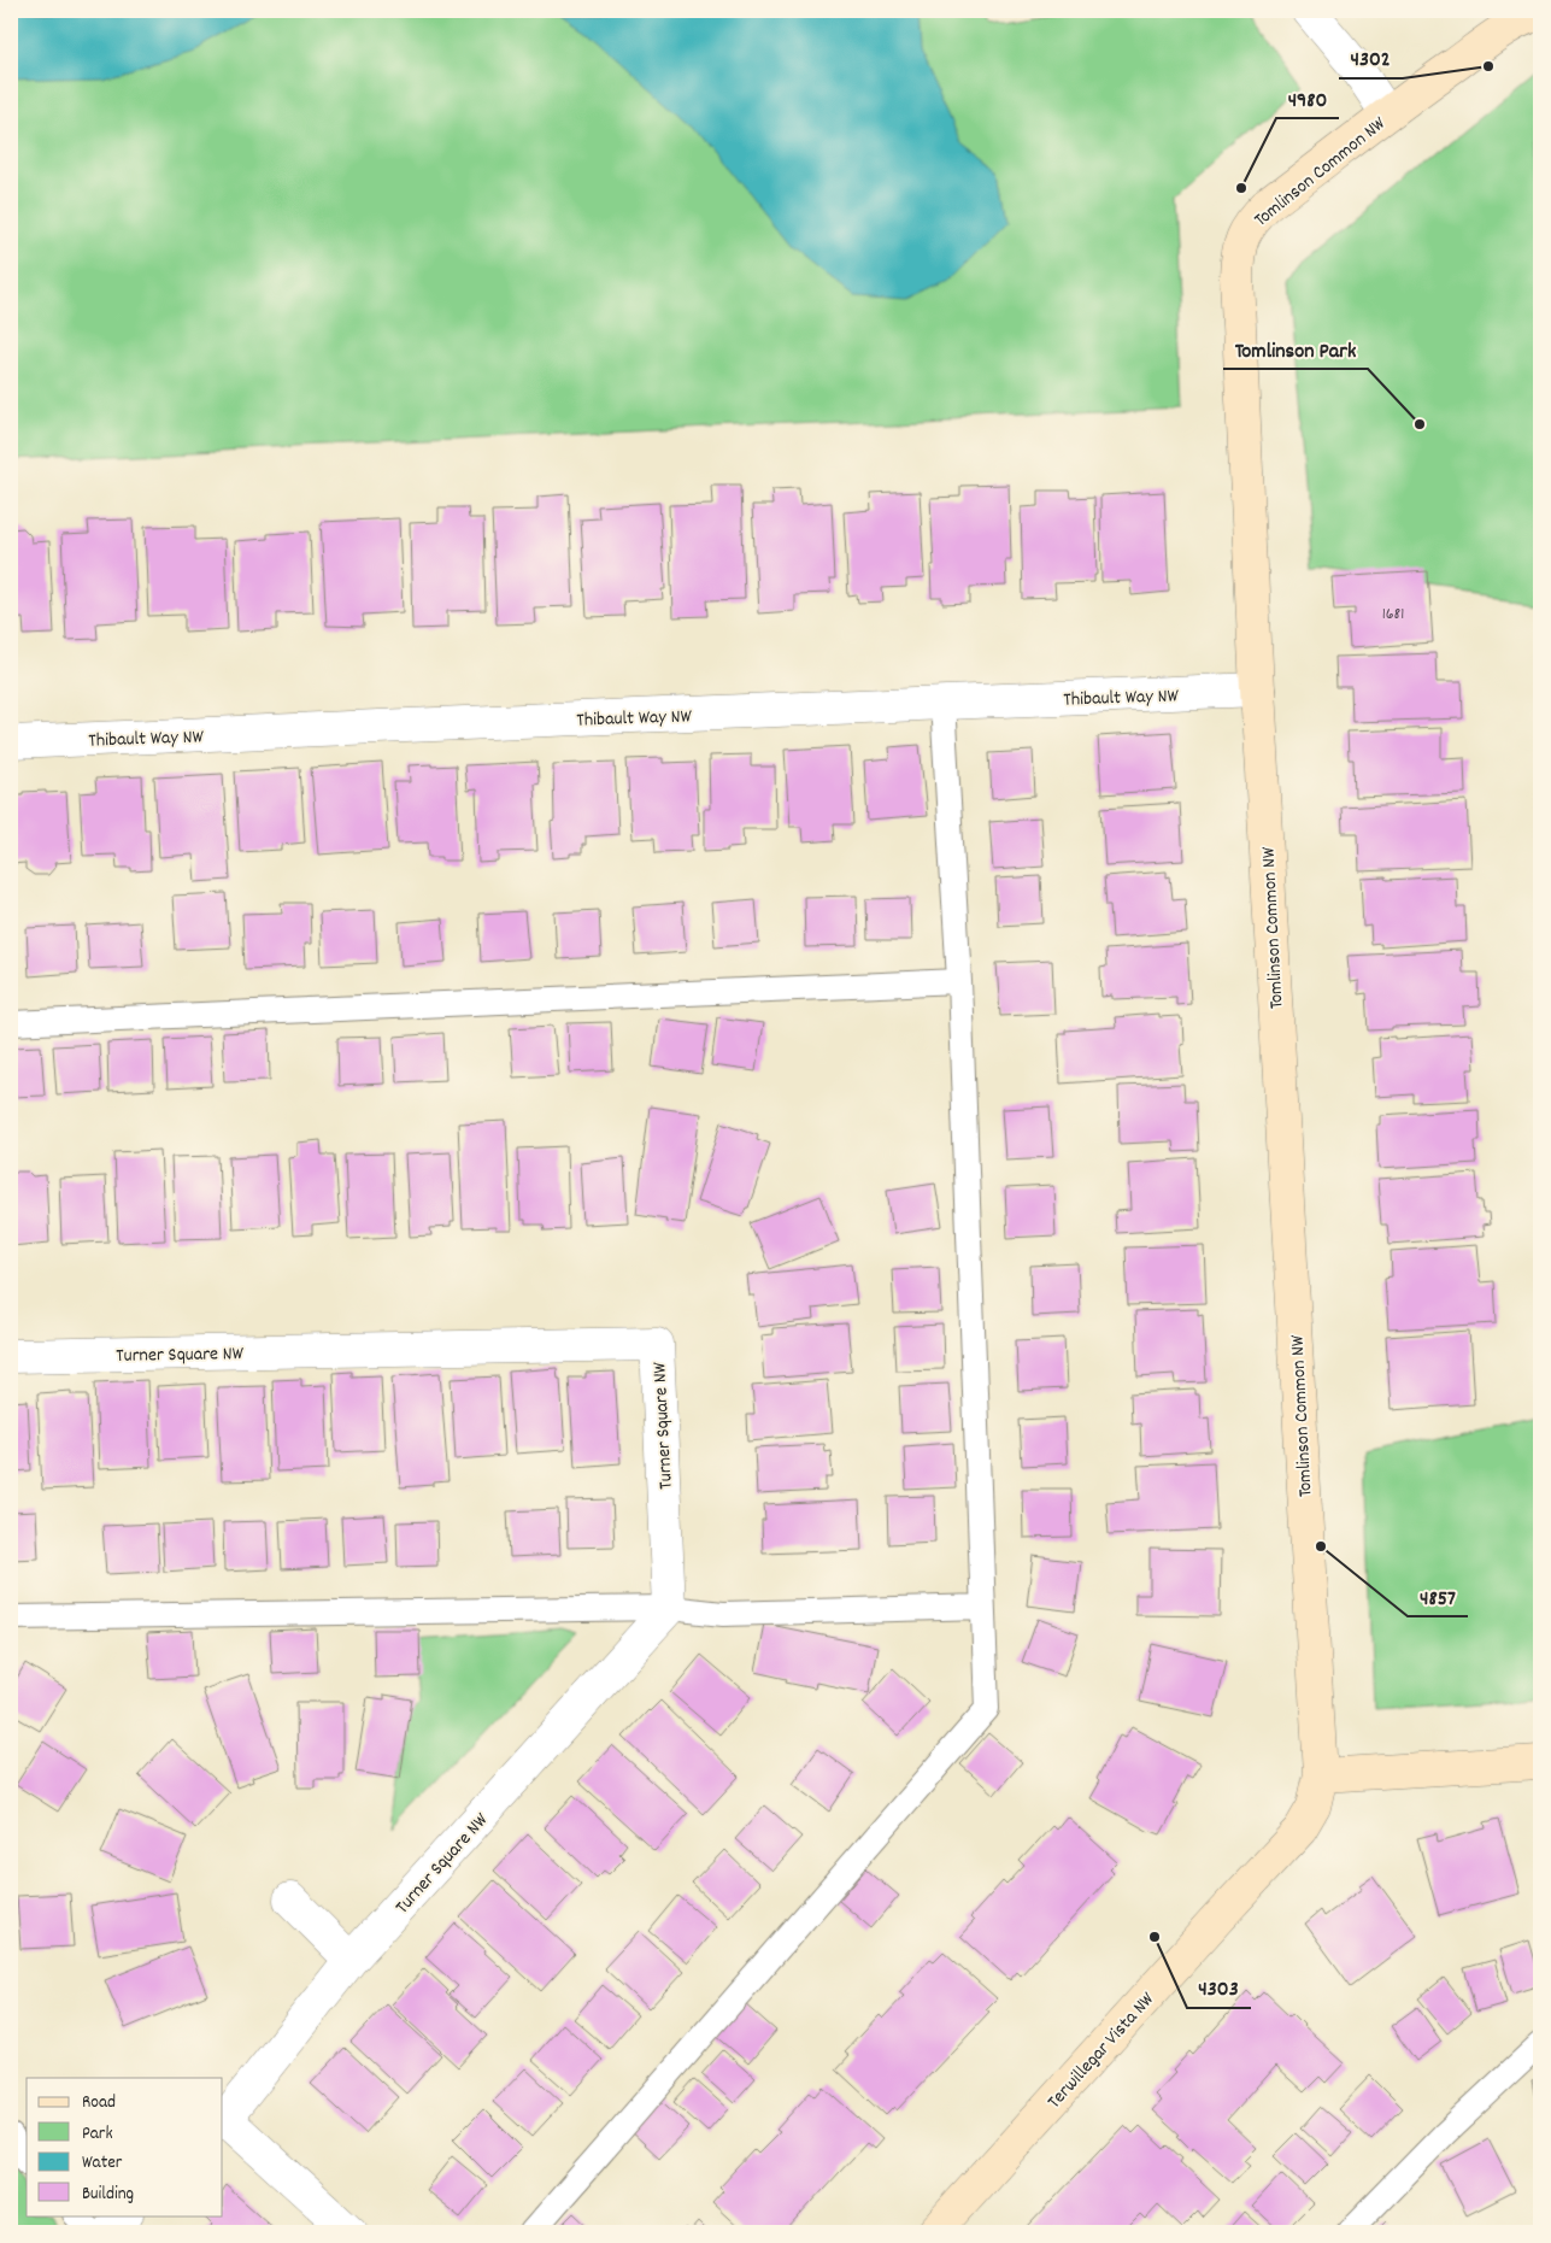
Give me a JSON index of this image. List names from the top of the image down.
{
  "streets": {
    "street": [
      "Tomlinson Common NW",
      "Thibault Way NW",
      "Turner Square NW",
      "Terwillegar Vista NW"
    ]
  },
  "crossings": [
    ["Tomlinson Common NW", "Thibault Way NW"],
    ["Tomlinson Common NW", "Terwillegar Vista NW"]
  ],
  "places": [
    "4302",
    "4980",
    "Tomlinson Park",
    "4857",
    "4303"
  ],
  "house_numbers": ["1681"],
  "legend": [
    "Road",
    "Park",
    "Water",
    "Building"
  ]
}
